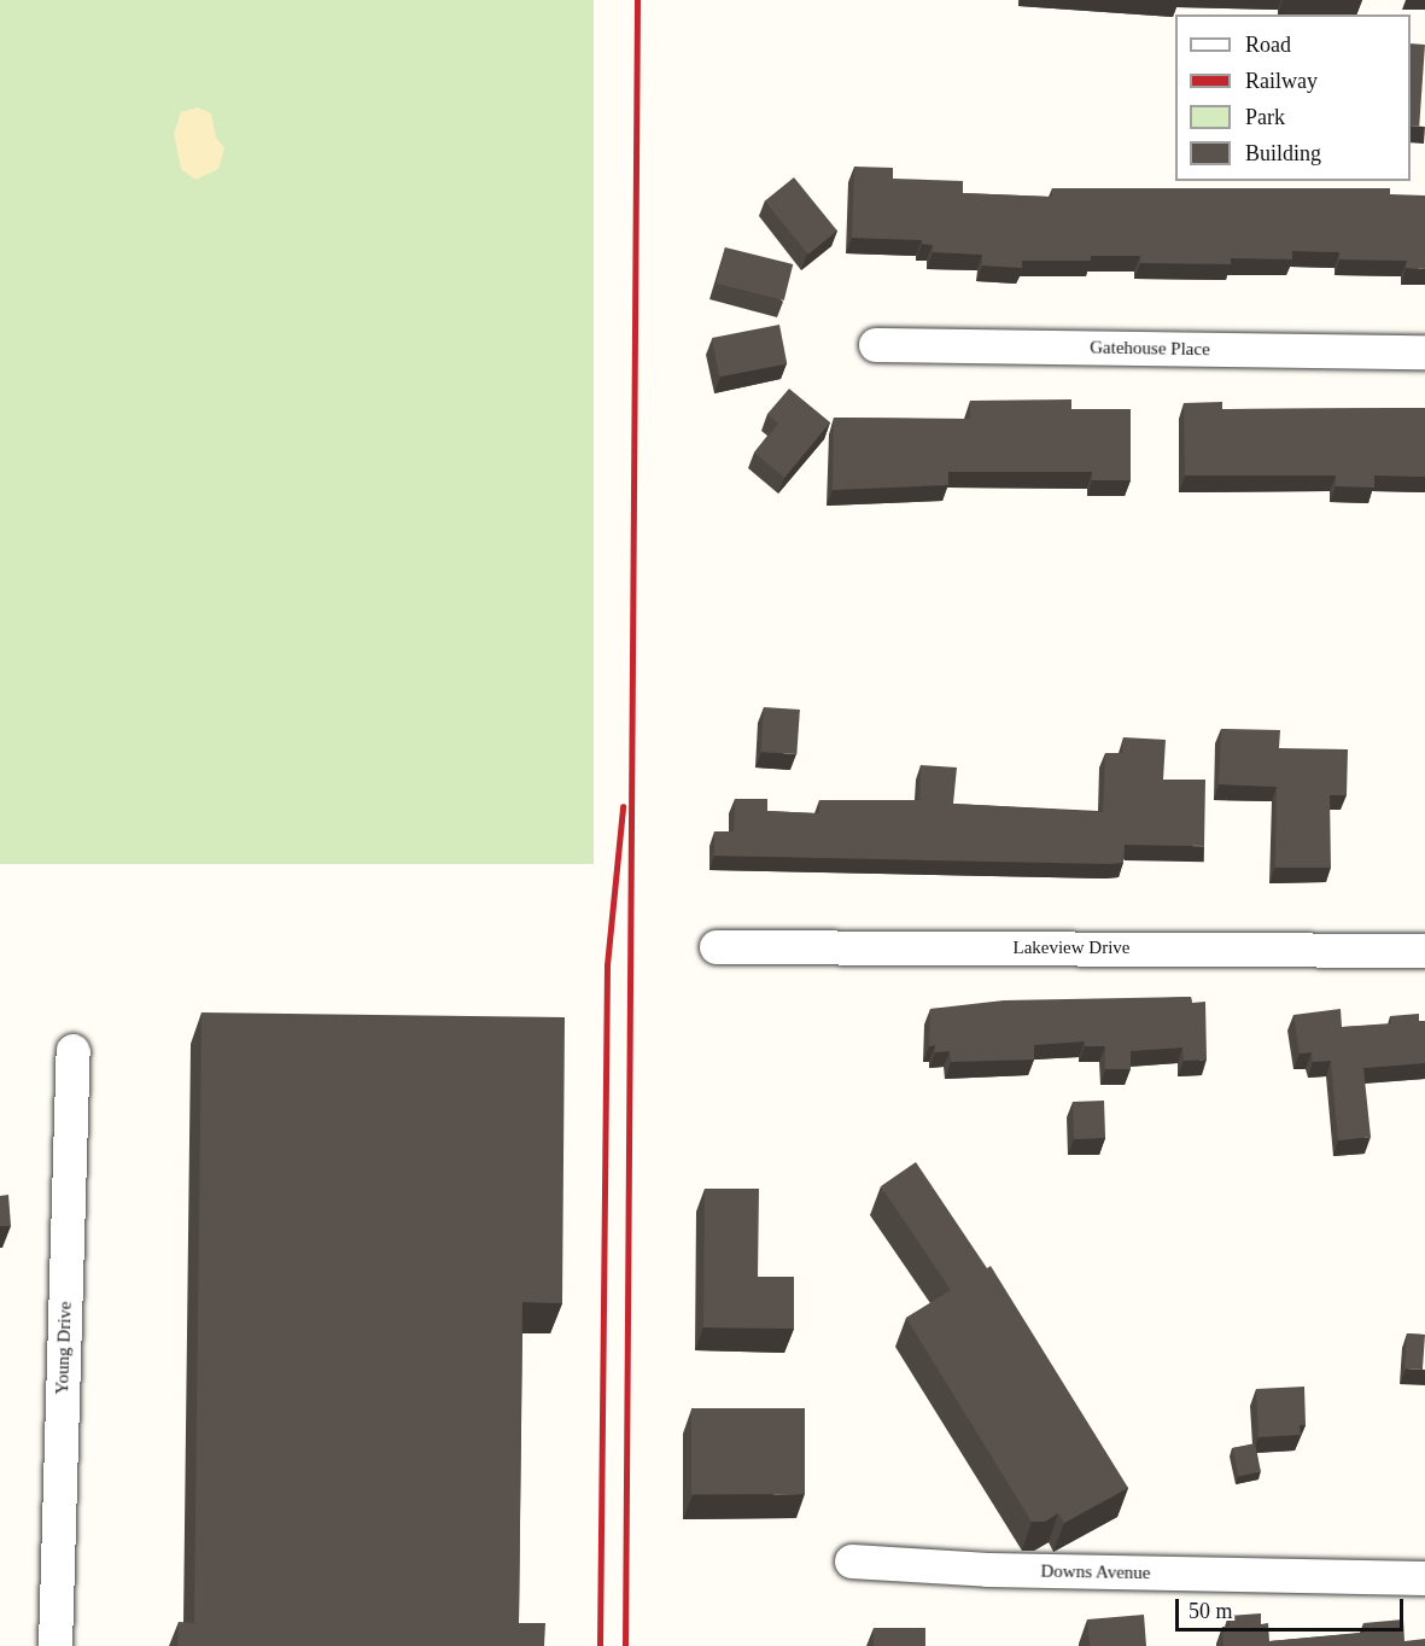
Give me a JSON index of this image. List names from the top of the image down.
{
  "streets": {
    "street": [
      "Gatehouse Place",
      "Lakeview Drive",
      "Young Drive",
      "Downs Avenue"
    ]
  },
  "legend": [
    "Road",
    "Railway",
    "Park",
    "Building"
  ],
  "scale_bar": "50 m"
}
